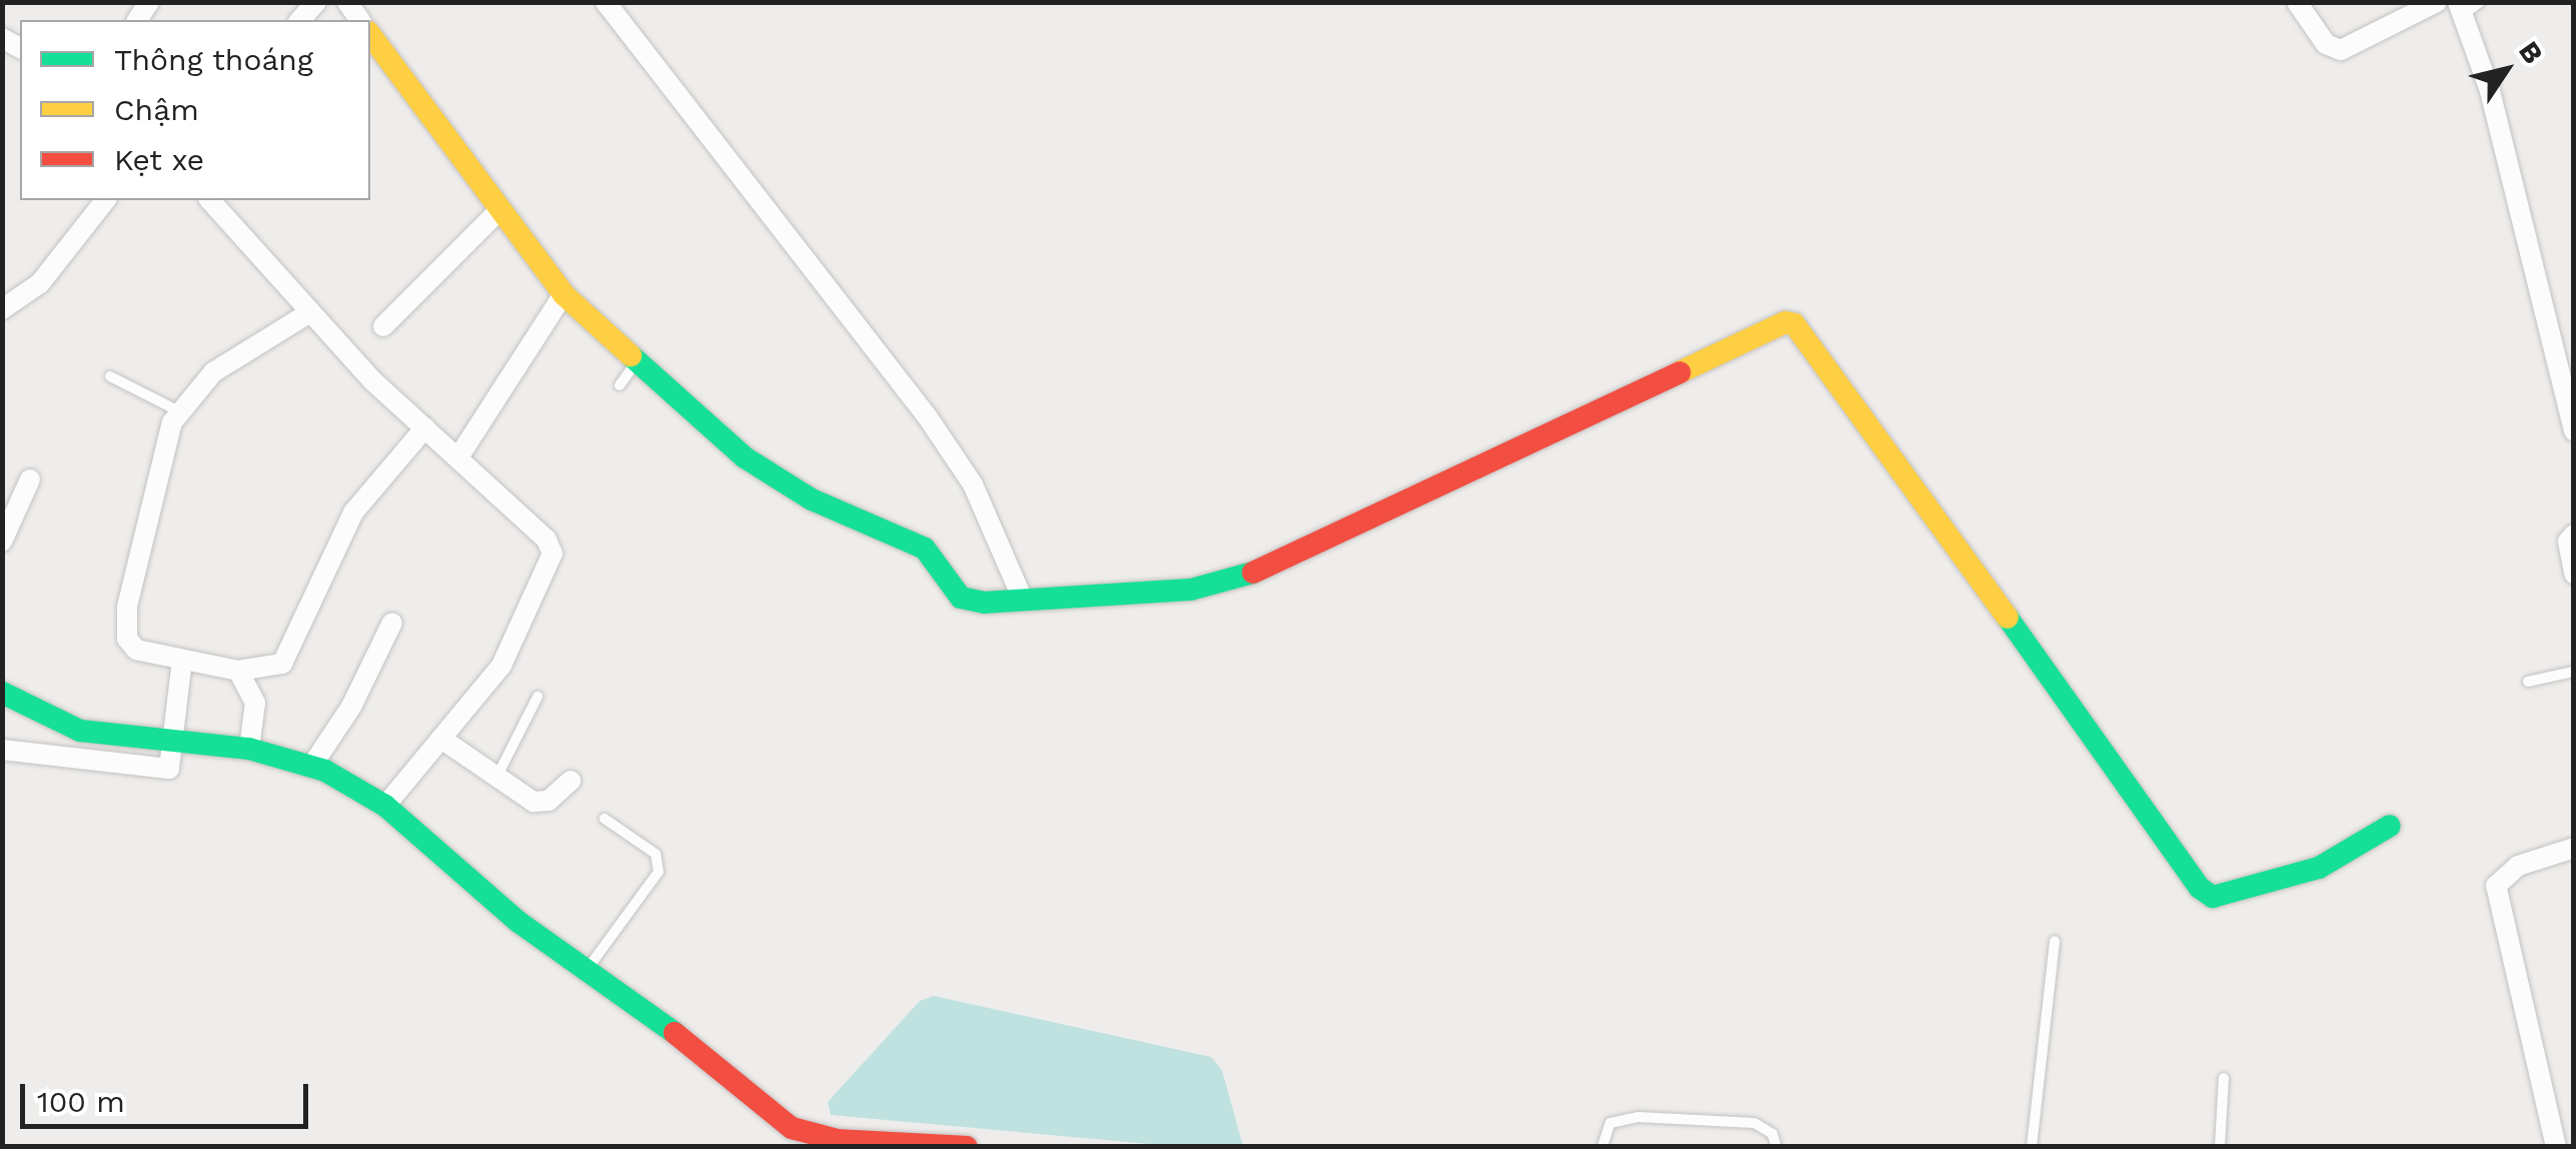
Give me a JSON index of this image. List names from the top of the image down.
{
  "legend": ["Thông thoáng", "Chậm", "Kẹt xe"],
  "scale_bar": "100 m",
  "north": "top right"
}
